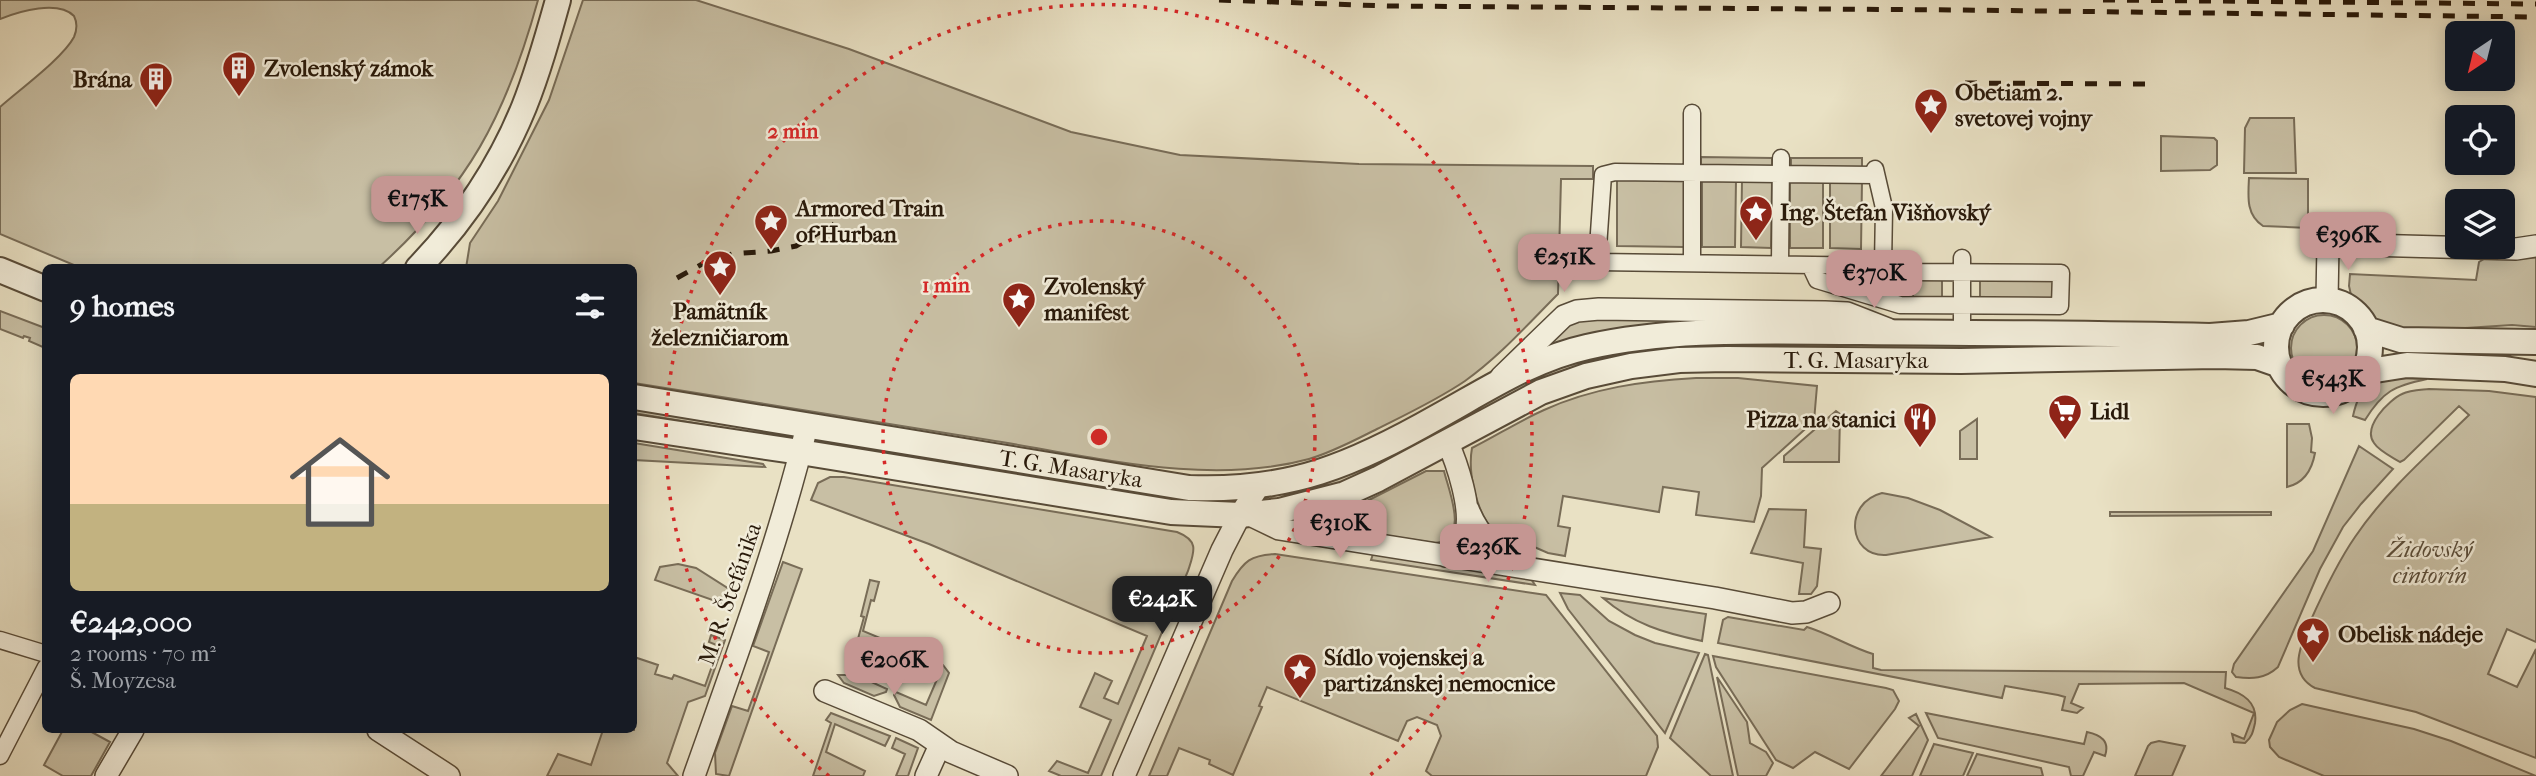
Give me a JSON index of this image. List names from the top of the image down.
{
  "streets": {
    "street": ["T. G. Masaryka", "M. R. Štefánika"]
  },
  "crossings": [
    ["T. G. Masaryka", "M. R. Štefánika"]
  ],
  "parks": ["Židovský cintorín"],
  "places": {
    "building": ["Zvolenský zámok", "Brána"],
    "place": [
      "Obetiam 2. svetovej vojny",
      "Ing. Štefan Višňovský",
      "Armored Train of Hurban",
      "Pamätník železničiarom",
      "Zvolenský manifest",
      "Obelisk nádeje",
      "Sídlo vojenskej a partizánskej nemocnice"
    ],
    "supermarket": ["Lidl"],
    "restaurant": ["Pizza na stanici"]
  },
  "north": "bottom left",
  "page": {
    "price": [
      "€175K",
      "€396K",
      "€251K",
      "€370K",
      "€543K",
      "€310K",
      "€236K",
      "€242K",
      "€206K"
    ],
    "heading": "9 homes",
    "list": [
      {
        "name": "€242,000",
        "note": "2 rooms · 70 m² · Š. Moyzesa"
      }
    ]
  },
  "rings": ["2 min", "1 min"]
}
